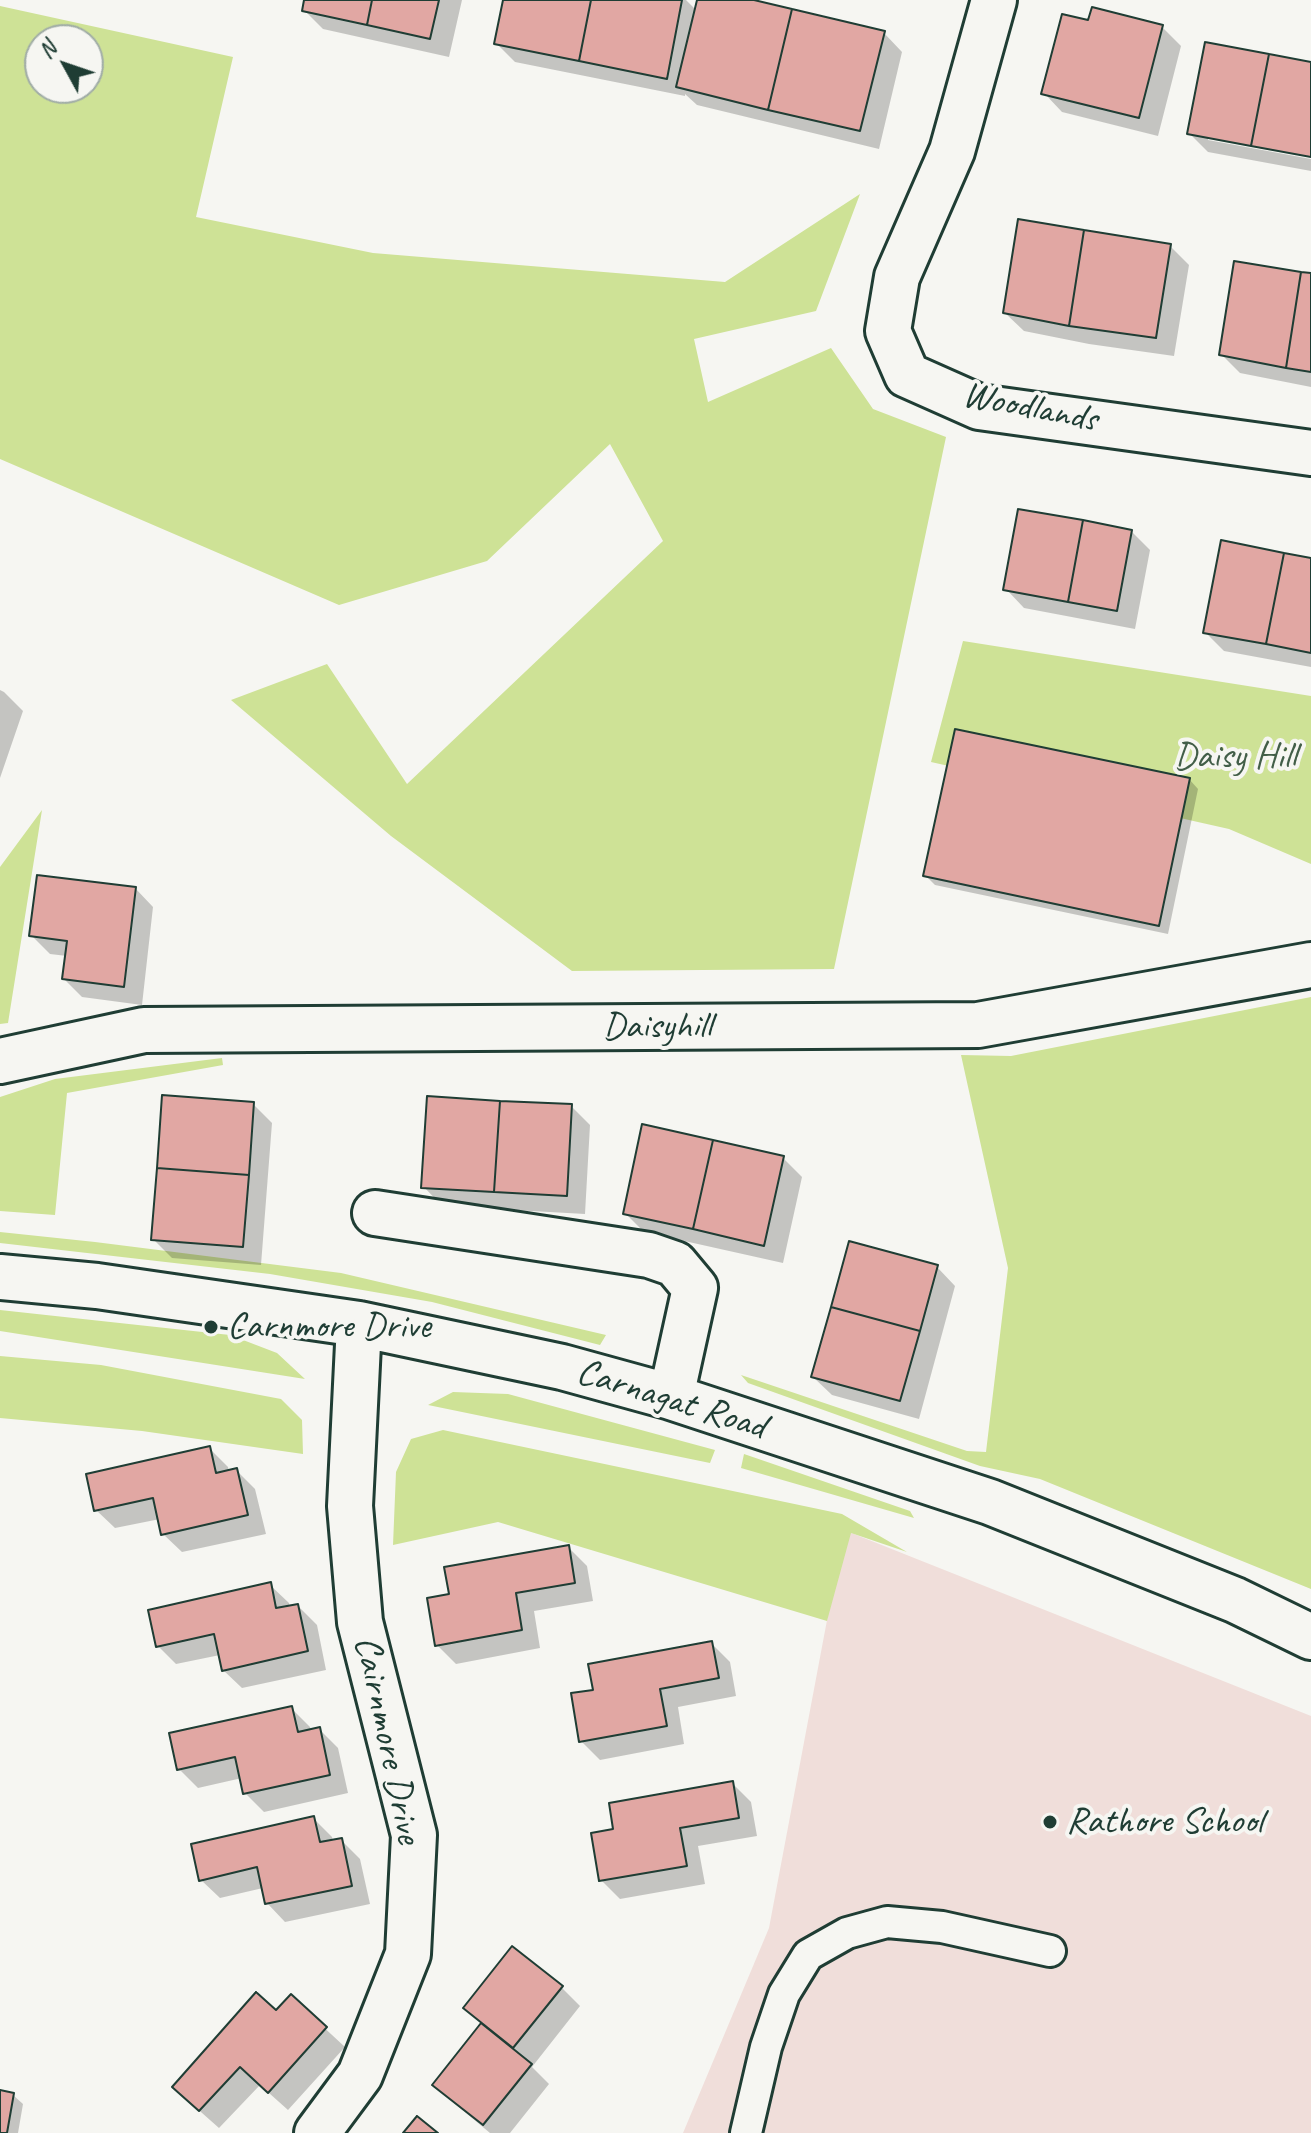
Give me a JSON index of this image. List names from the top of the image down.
{
  "streets": {
    "street": [
      "Woodlands",
      "Daisyhill",
      "Carnagat Road",
      "Cairnmore Drive"
    ]
  },
  "crossings": [
    ["Carnagat Road", "Cairnmore Drive"]
  ],
  "parks": ["Daisy Hill"],
  "places": ["Carnmore Drive", "Rathore School"],
  "north": "top left"
}
